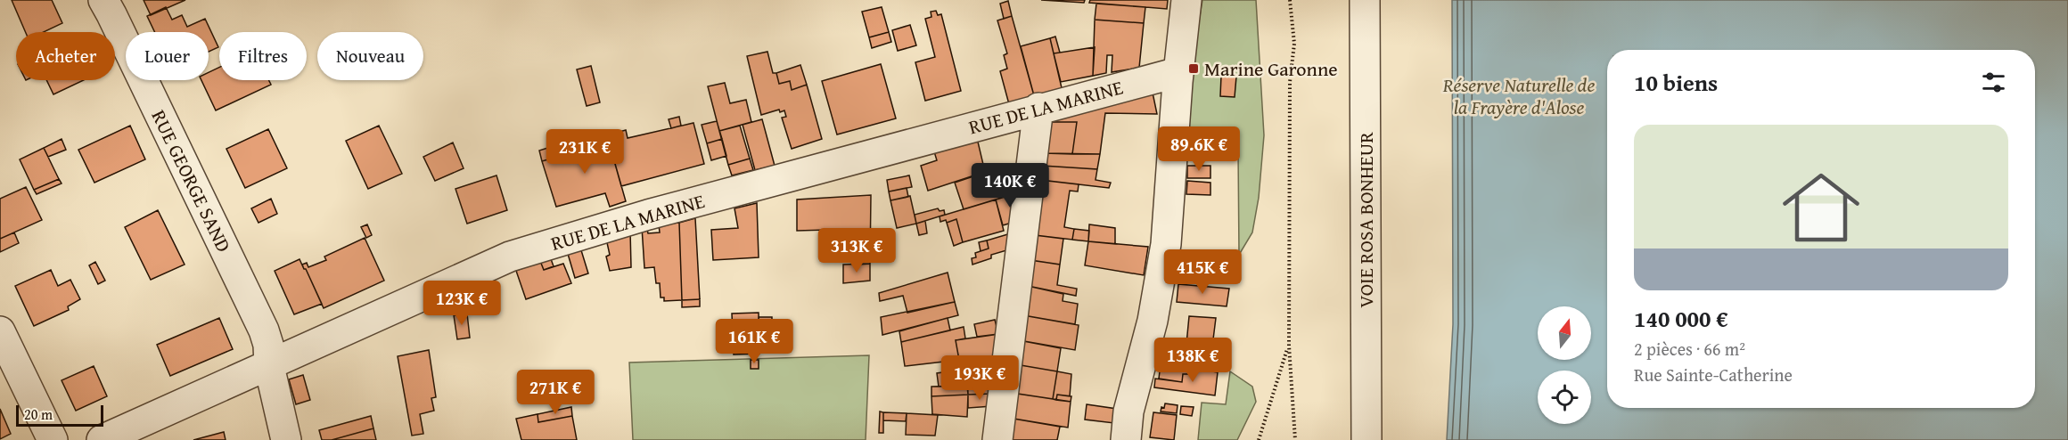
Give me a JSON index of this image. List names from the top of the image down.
{
  "streets": {
    "street": ["RUE DE LA MARINE", "RUE GEORGE SAND", "VOIE ROSA BONHEUR"]
  },
  "crossings": [
    ["RUE DE LA MARINE", "RUE GEORGE SAND"]
  ],
  "parks": ["Réserve Naturelle de la Frayère d'Alose"],
  "places": {
    "transit": ["Marine Garonne"]
  },
  "scale_bar": "20 m",
  "north": "top",
  "page": {
    "chip": [
      "Acheter",
      "Louer",
      "Filtres",
      "Nouveau"
    ],
    "heading": "10 biens",
    "list": [
      {
        "name": "140 000 €",
        "note": "2 pièces · 66 m² · Rue Sainte-Catherine"
      }
    ],
    "price": [
      "89.6K €",
      "231K €",
      "140K €",
      "313K €",
      "415K €",
      "123K €",
      "161K €",
      "138K €",
      "193K €",
      "271K €"
    ],
    "scale": "20 m"
  }
}
